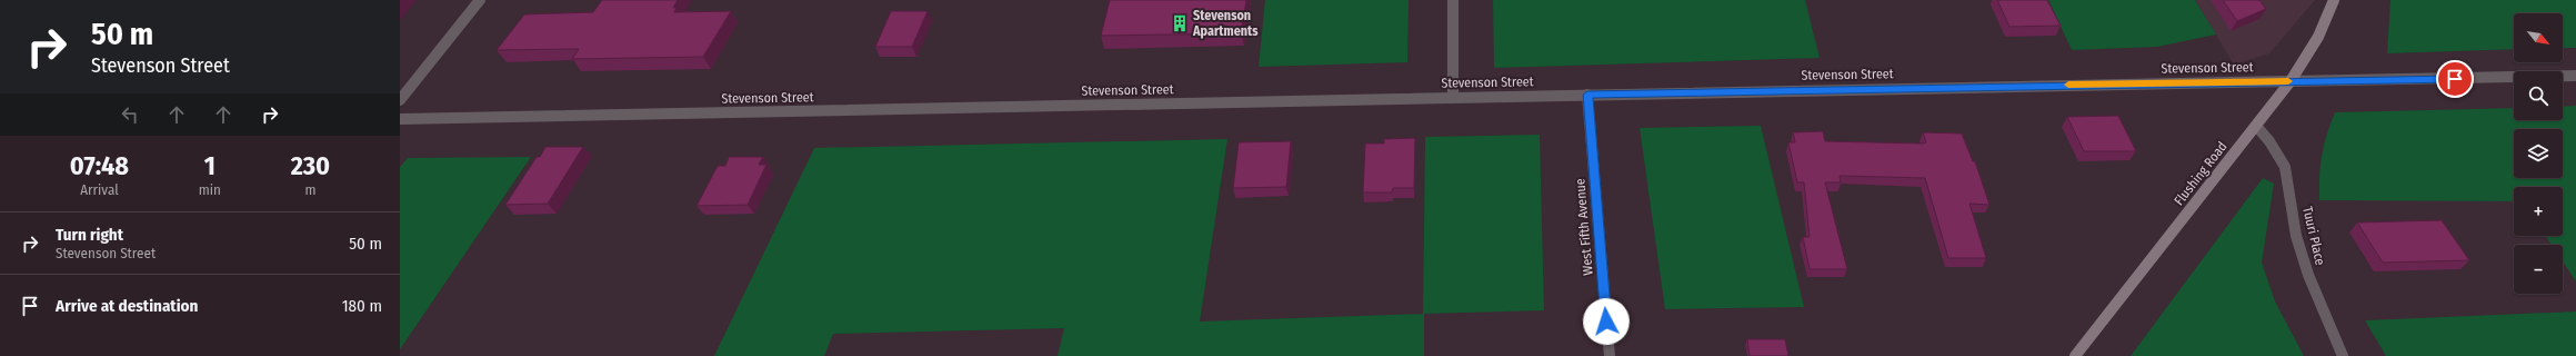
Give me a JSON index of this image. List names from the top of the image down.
{
  "streets": {
    "main road": ["Flushing Road"],
    "street": ["Stevenson Street", "West Fifth Avenue", "Tuuri Place"]
  },
  "crossings": [
    ["Stevenson Street", "Flushing Road"],
    ["Stevenson Street", "West Fifth Avenue"],
    ["Flushing Road", "Tuuri Place"]
  ],
  "places": {
    "building": ["Stevenson Apartments"]
  },
  "north": "bottom right",
  "page": {
    "turn": ["50 m", "Stevenson Street"],
    "map_buttons": ["+", "−"],
    "eta": [
      "07:48",
      "Arrival",
      "1",
      "min",
      "230",
      "m"
    ],
    "list": [
      {
        "name": "Turn right",
        "note": "Stevenson Street",
        "value": "50 m"
      },
      {
        "name": "Arrive at destination",
        "value": "180 m"
      }
    ]
  }
}
